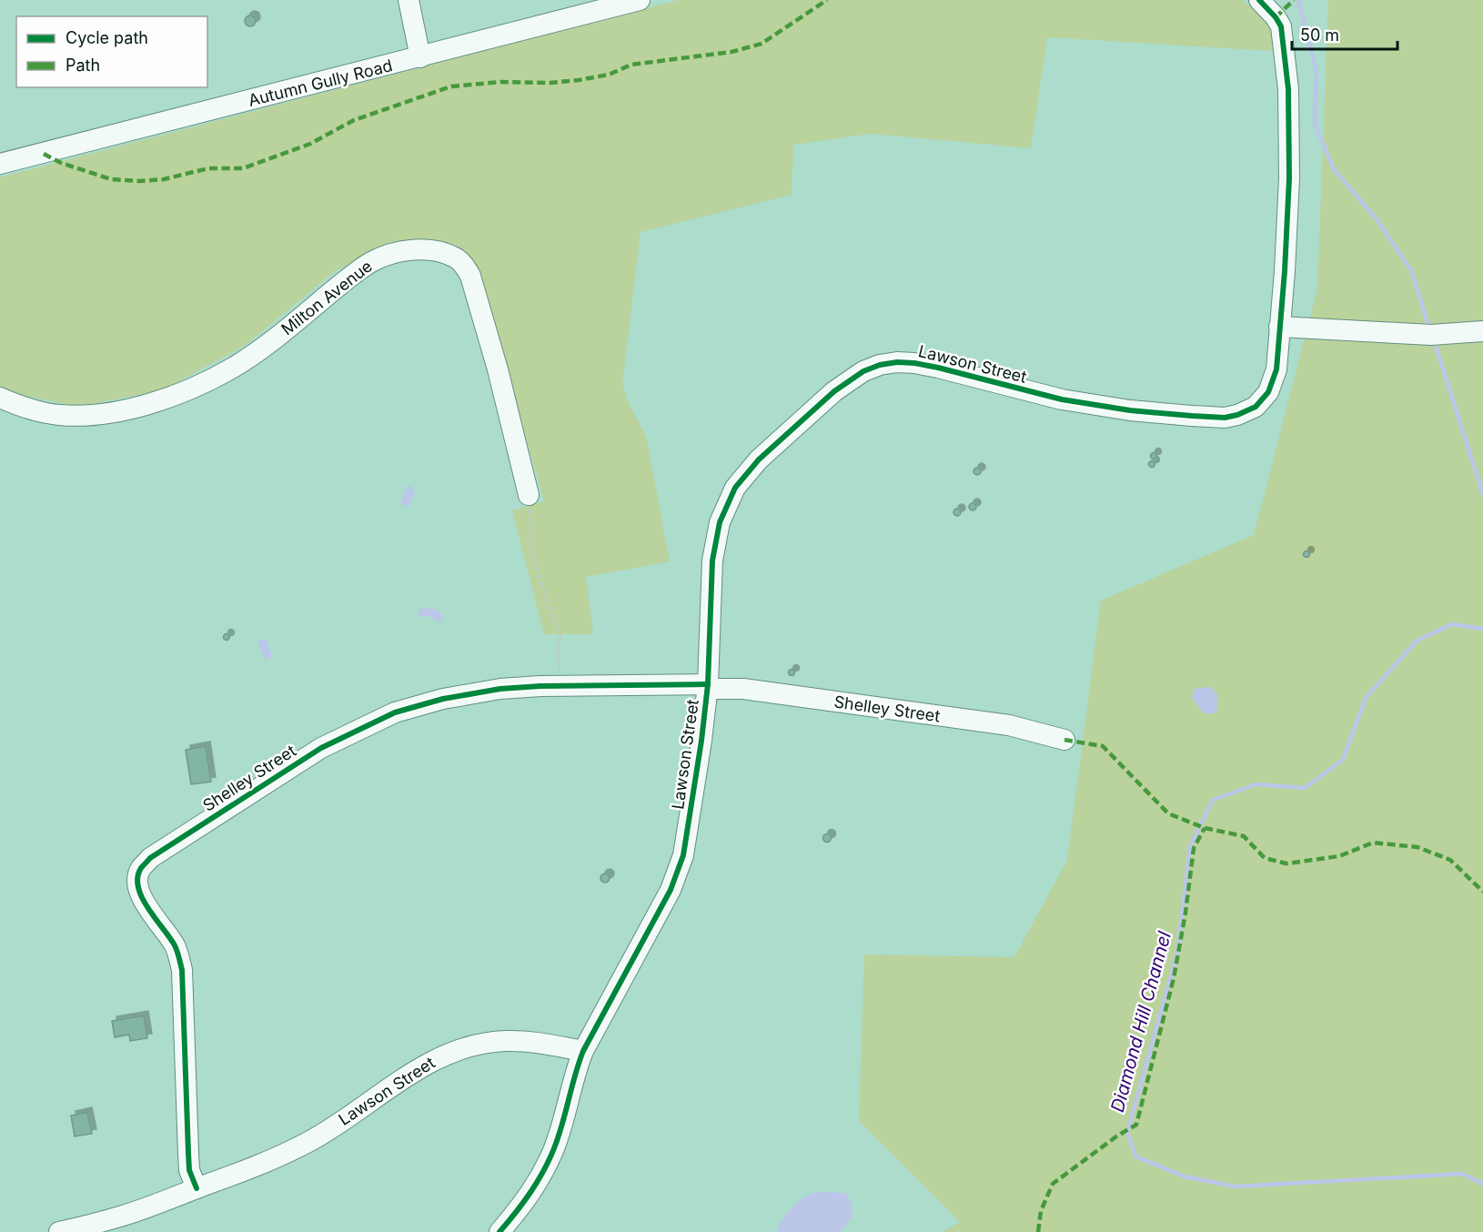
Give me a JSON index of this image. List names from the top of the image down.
{
  "streets": {
    "street": [
      "Autumn Gully Road",
      "Milton Avenue",
      "Lawson Street",
      "Shelley Street"
    ]
  },
  "crossings": [
    ["Lawson Street", "Shelley Street"]
  ],
  "water": ["Diamond Hill Channel"],
  "legend": ["Cycle path", "Path"],
  "scale_bar": "50 m"
}
